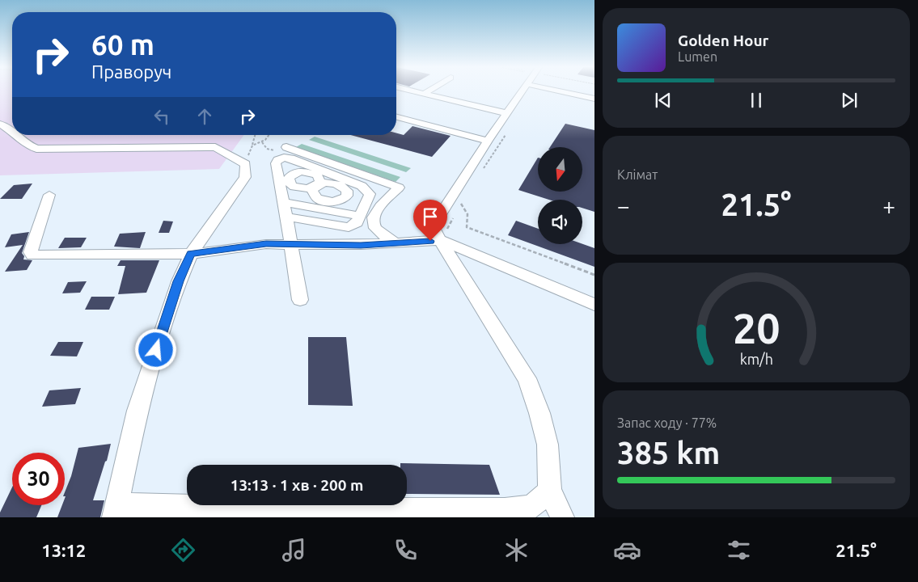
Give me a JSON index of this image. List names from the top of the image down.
{
  "north": "bottom",
  "page": {
    "turn": ["60 m", "Праворуч"],
    "song": ["Golden Hour", "Lumen"],
    "tile": [
      "Клімат",
      ["Запас ходу · 77%", "385 km"]
    ],
    "heat": ["−", "21.5°", "+"],
    "limit": "30",
    "trip": "13:13 · 1 хв · 200 m",
    "tabs": ["13:12", "21.5°"],
    "gauge": ["20", "km/h"]
  }
}
